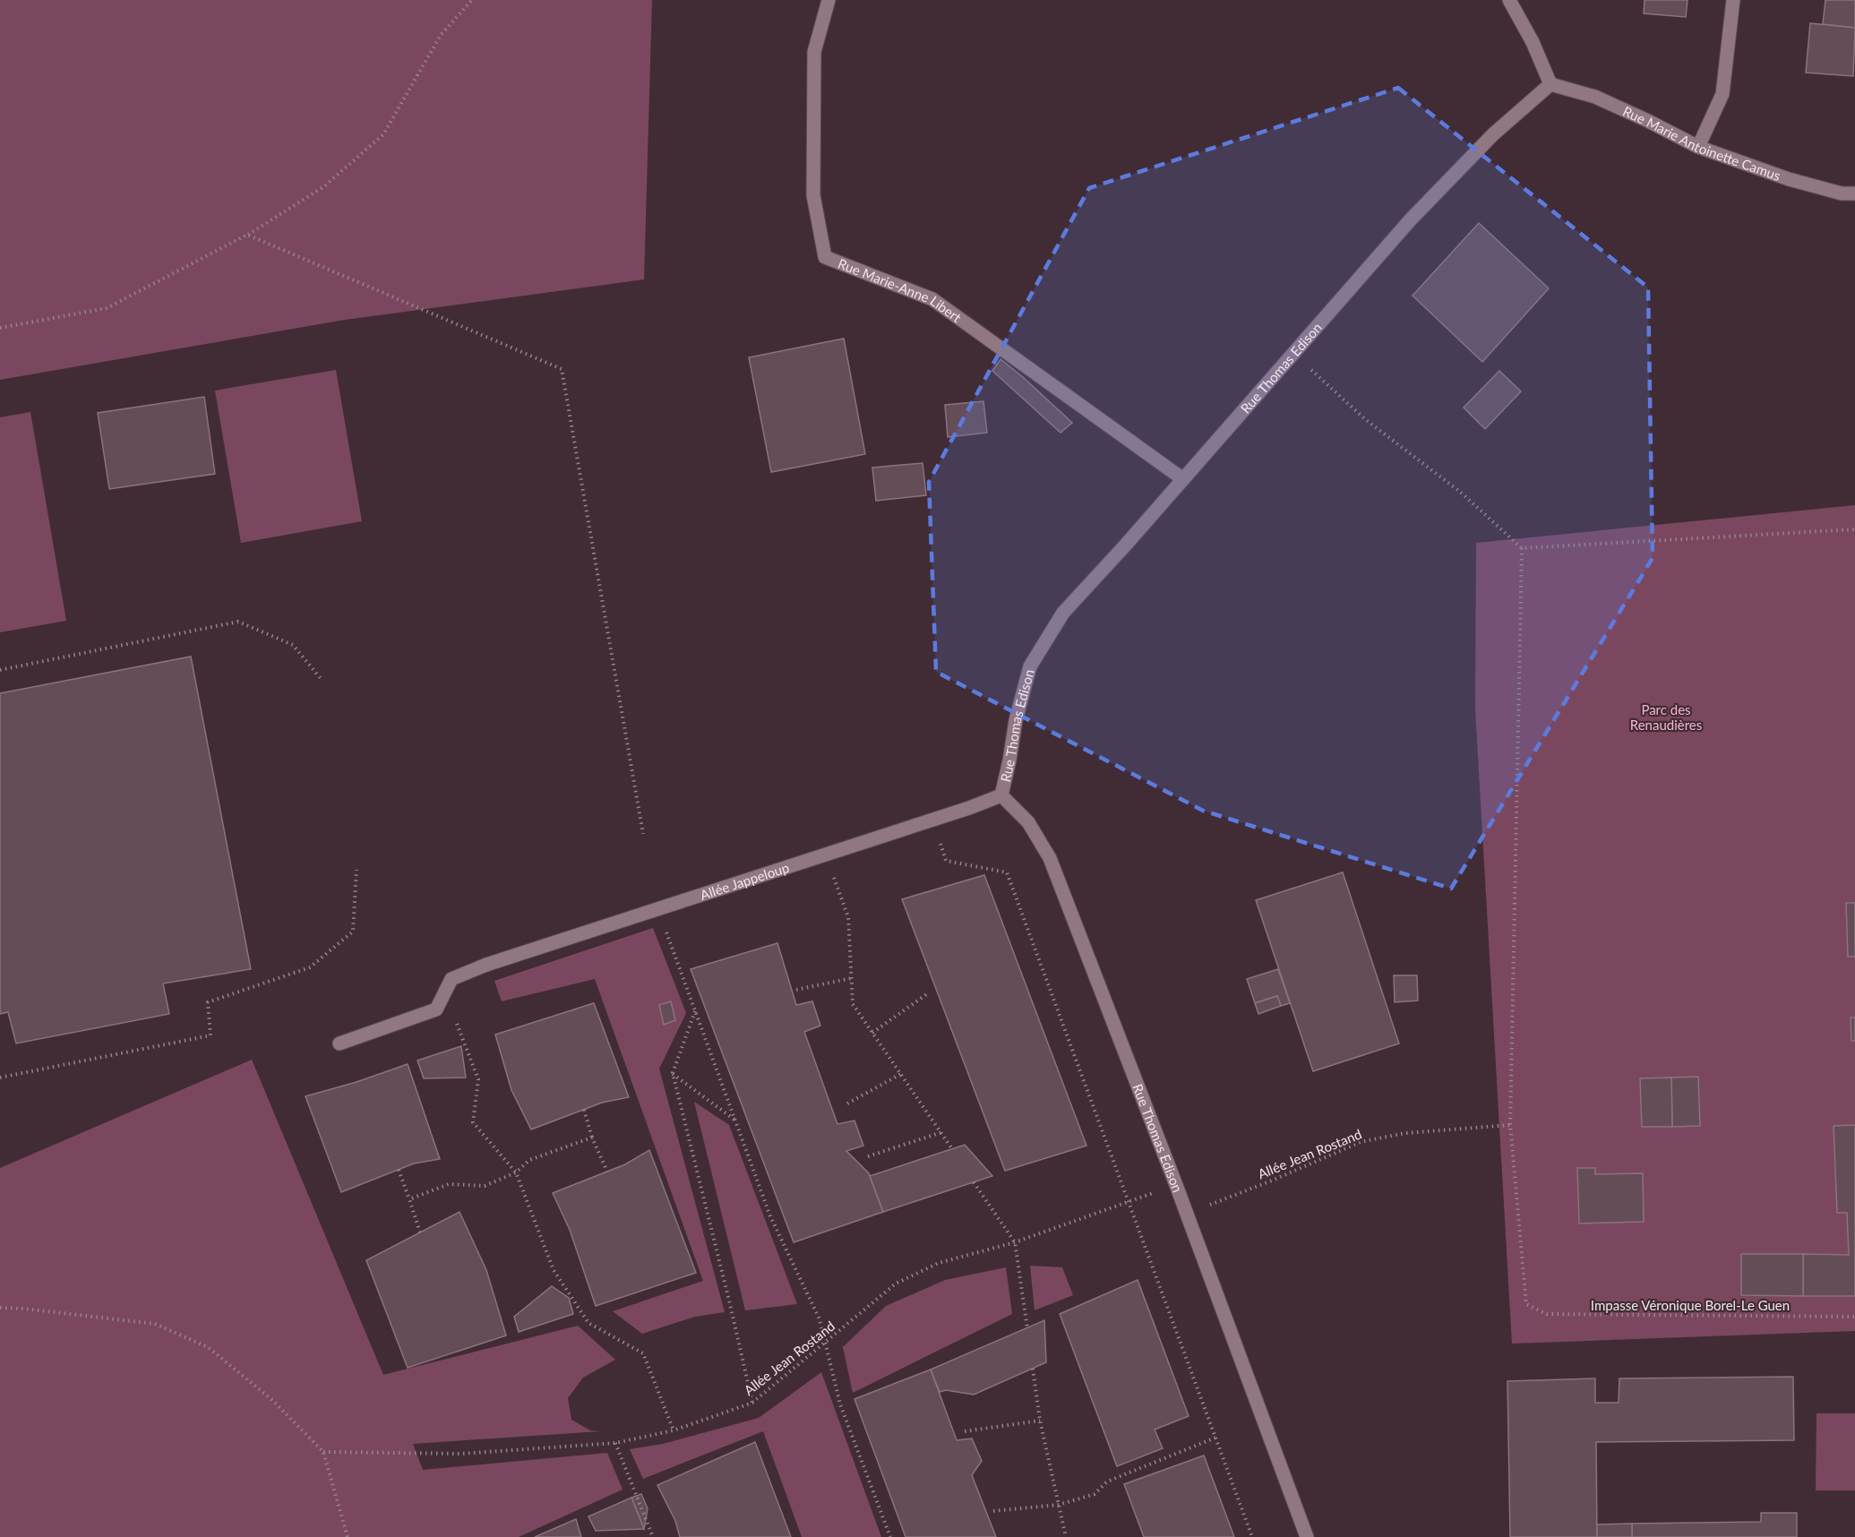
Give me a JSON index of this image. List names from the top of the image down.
{
  "streets": {
    "street": [
      "Rue Marie Antoinette Camus",
      "Rue Marie-Anne Libert",
      "Rue Thomas Edison",
      "Allée Jappeloup"
    ],
    "path": ["Allée Jean Rostand", "Impasse Véronique Borel-Le Guen"]
  },
  "crossings": [
    ["Rue Marie Antoinette Camus", "Rue Thomas Edison"],
    ["Rue Marie-Anne Libert", "Rue Thomas Edison"],
    ["Rue Thomas Edison", "Allée Jappeloup"],
    ["Rue Thomas Edison", "Allée Jean Rostand"],
    ["Allée Jean Rostand", "Impasse Véronique Borel-Le Guen"]
  ],
  "parks": ["Parc des Renaudières"]
}
